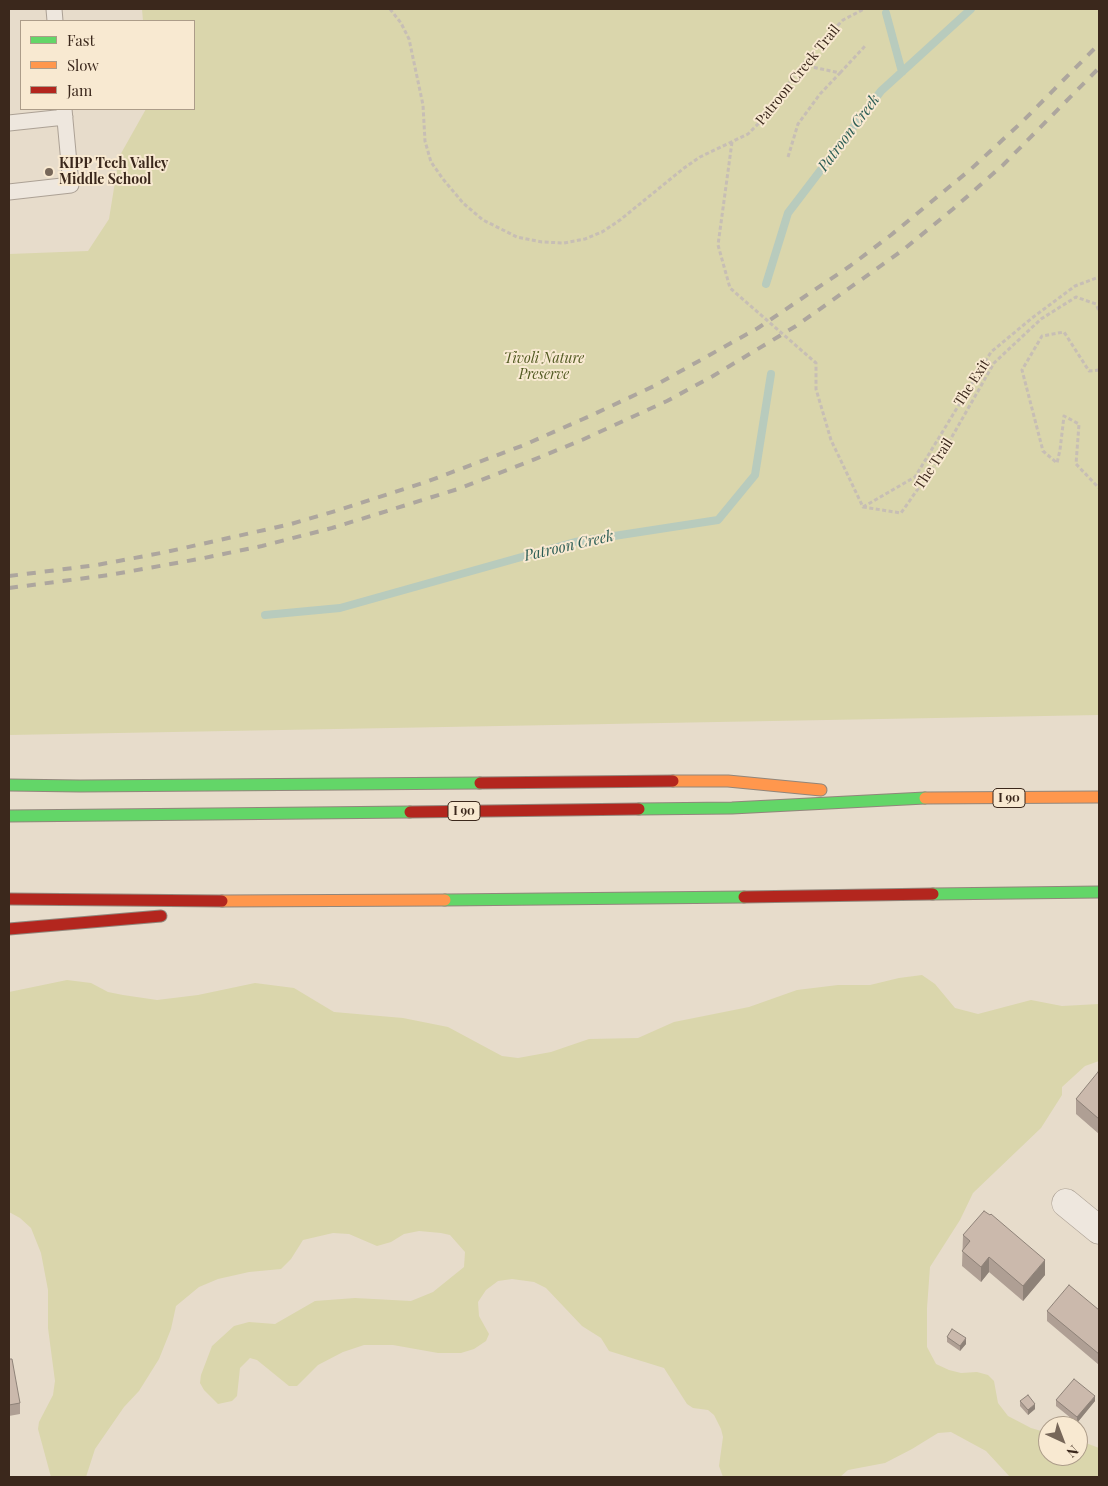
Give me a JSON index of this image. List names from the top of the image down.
{
  "streets": {
    "highway": ["I 90"],
    "path": ["Patroon Creek Trail", "The Exit", "The Trail"]
  },
  "crossings": [
    ["The Exit", "The Trail"]
  ],
  "water": ["Patroon Creek"],
  "parks": ["Tivoli Nature Preserve"],
  "places": ["KIPP Tech Valley Middle School"],
  "legend": ["Fast", "Slow", "Jam"],
  "north": "bottom right"
}
